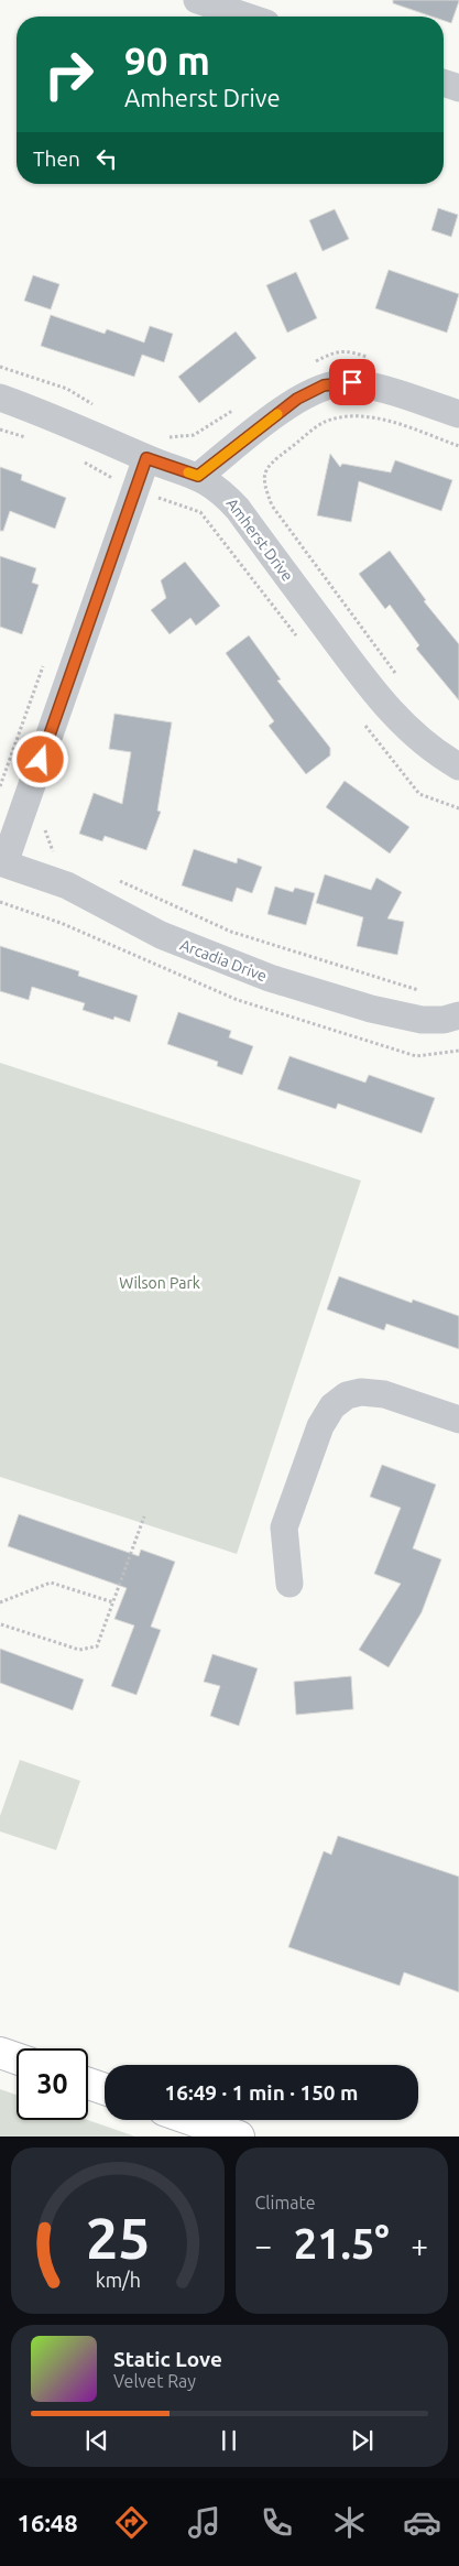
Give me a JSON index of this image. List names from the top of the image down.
{
  "streets": {
    "street": ["Amherst Drive", "Arcadia Drive"]
  },
  "parks": ["Wilson Park"],
  "page": {
    "turn": ["90 m", "Amherst Drive"],
    "then": "Then",
    "limit": "30",
    "trip": "16:49 · 1 min · 150 m",
    "tile": "Climate",
    "heat": ["−", "21.5°", "+"],
    "song": ["Static Love", "Velvet Ray"],
    "tabs": "16:48",
    "gauge": ["25", "km/h"]
  }
}
